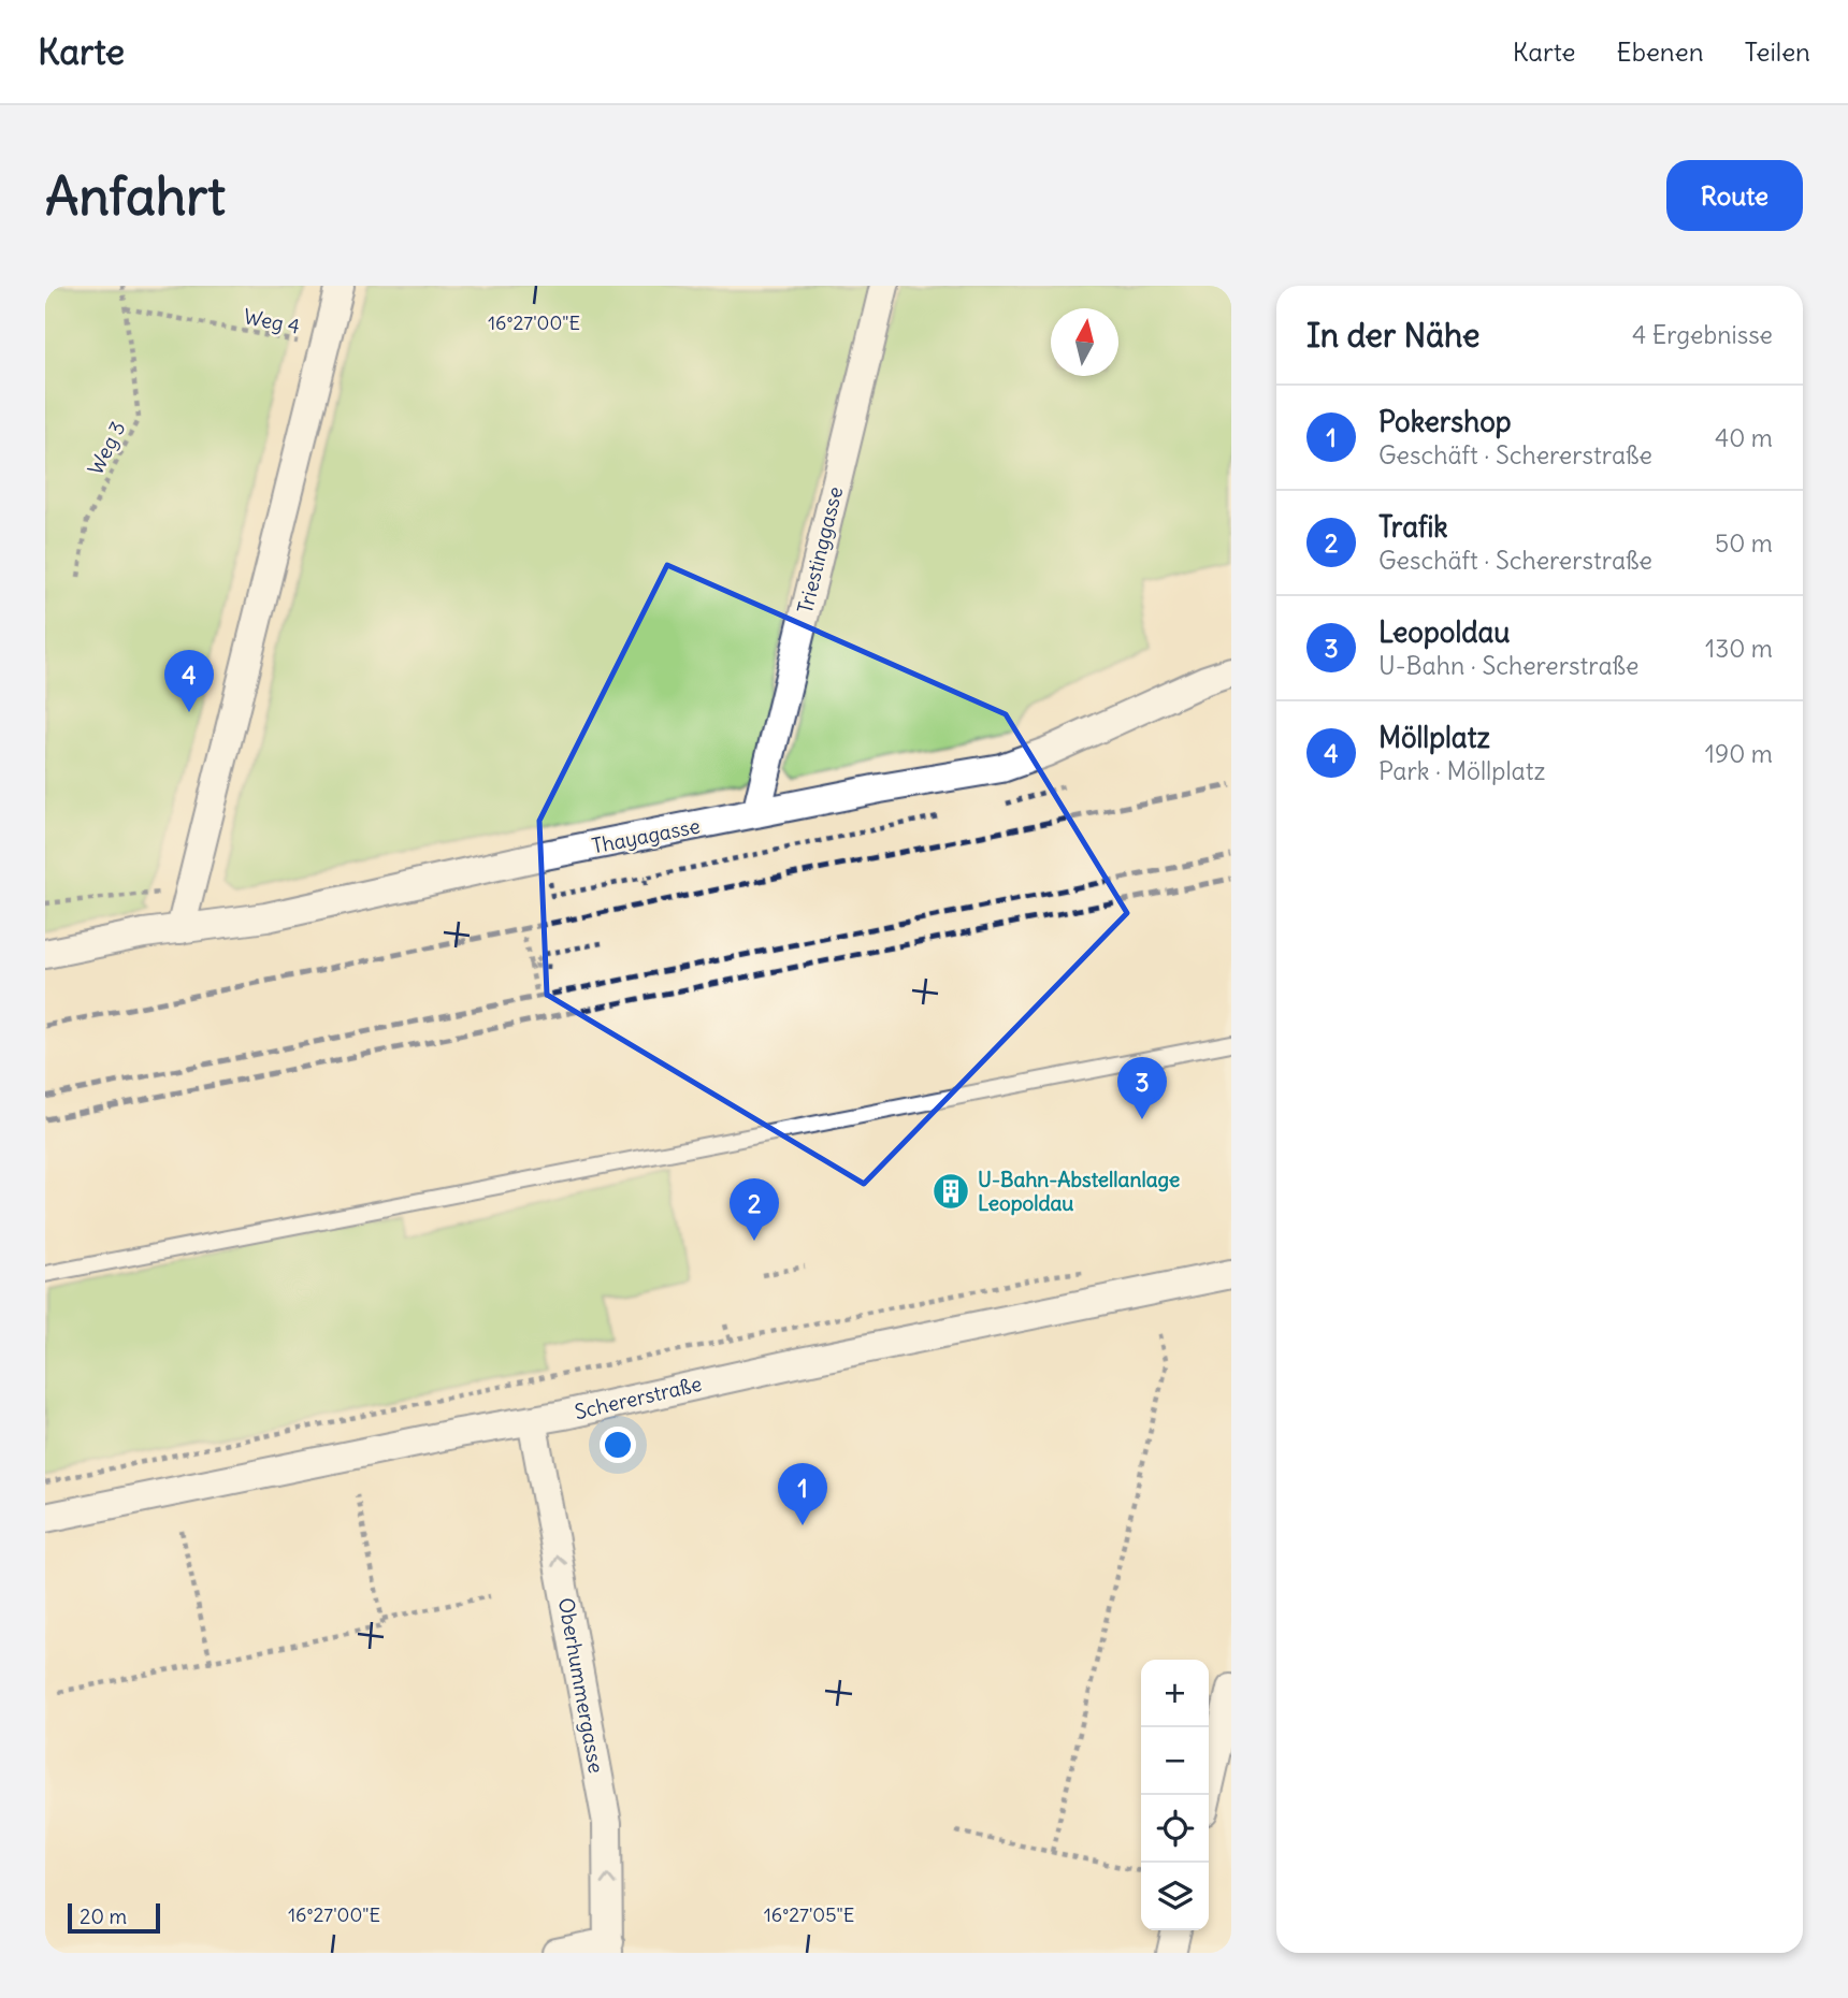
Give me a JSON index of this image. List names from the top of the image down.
{
  "streets": {
    "street": [
      "Triestinggasse",
      "Thayagasse",
      "Schererstraße",
      "Oberhummergasse"
    ],
    "path": ["Weg 4", "Weg 3"]
  },
  "crossings": [
    ["Weg 4", "Weg 3"],
    ["Triestinggasse", "Thayagasse"],
    ["Schererstraße", "Oberhummergasse"]
  ],
  "one_way": ["Oberhummergasse"],
  "places": {
    "building": ["U-Bahn-Abstellanlage Leopoldau"]
  },
  "scale_bar": "20 m",
  "north": "top",
  "page": {
    "header": "Karte",
    "nav": ["Karte", "Ebenen", "Teilen"],
    "buttons": "Route",
    "title": "Anfahrt",
    "heading": ["In der Nähe", "4 Ergebnisse"],
    "list": [
      {
        "mark": "1",
        "name": "Pokershop",
        "note": "Geschäft · Schererstraße",
        "value": "40 m"
      },
      {
        "mark": "2",
        "name": "Trafik",
        "note": "Geschäft · Schererstraße",
        "value": "50 m"
      },
      {
        "mark": "3",
        "name": "Leopoldau",
        "note": "U-Bahn · Schererstraße",
        "value": "130 m"
      },
      {
        "mark": "4",
        "name": "Möllplatz",
        "note": "Park · Möllplatz",
        "value": "190 m"
      }
    ],
    "pins": [
      "4",
      "3",
      "2",
      "1"
    ],
    "map_buttons": ["+", "−"],
    "scale": "20 m"
  },
  "coordinates": ["16°27'00\"E", "16°27'05\"E"]
}
